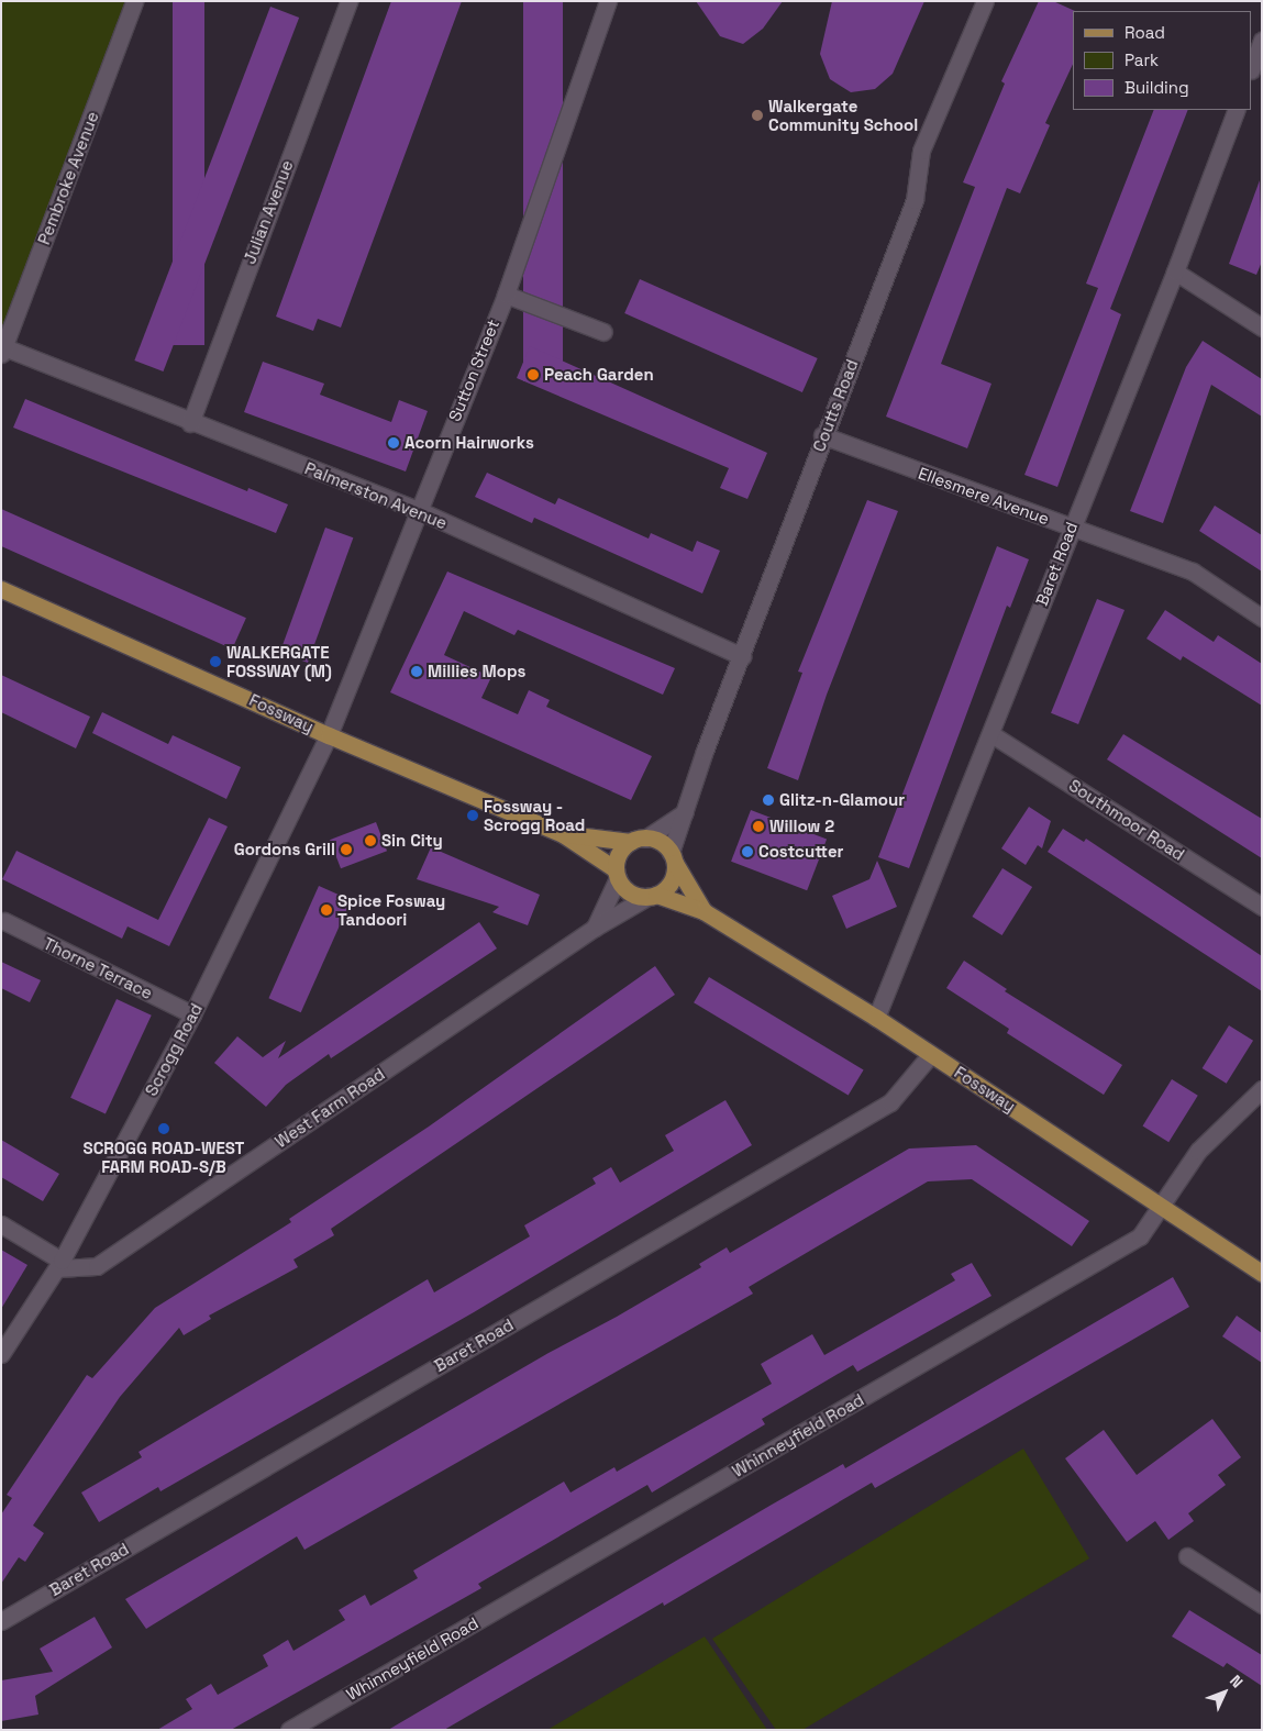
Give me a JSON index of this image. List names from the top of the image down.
{
  "streets": {
    "main road": ["Fossway"],
    "street": [
      "Pembroke Avenue",
      "Julian Avenue",
      "Sutton Street",
      "Coutts Road",
      "Palmerston Avenue",
      "Ellesmere Avenue",
      "Baret Road",
      "Southmoor Road",
      "Thorne Terrace",
      "Scrogg Road",
      "West Farm Road",
      "Whinneyfield Road"
    ]
  },
  "crossings": [
    ["Pembroke Avenue", "Palmerston Avenue"],
    ["Julian Avenue", "Palmerston Avenue"],
    ["Sutton Street", "Palmerston Avenue"],
    ["Sutton Street", "Fossway"],
    ["Sutton Street", "Scrogg Road"],
    ["Coutts Road", "Palmerston Avenue"],
    ["Coutts Road", "Ellesmere Avenue"],
    ["Coutts Road", "Fossway"],
    ["Coutts Road", "West Farm Road"],
    ["Ellesmere Avenue", "Baret Road"],
    ["Baret Road", "Fossway"],
    ["Baret Road", "Southmoor Road"],
    ["Fossway", "Scrogg Road"],
    ["Fossway", "West Farm Road"],
    ["Fossway", "Whinneyfield Road"],
    ["Thorne Terrace", "Scrogg Road"],
    ["Scrogg Road", "West Farm Road"]
  ],
  "places": [
    "Walkergate Community School",
    "Peach Garden",
    "Acorn Hairworks",
    "WALKERGATE FOSSWAY (M)",
    "Millies Mops",
    "Glitz-n-Glamour",
    "Fossway - Scrogg Road",
    "Willow 2",
    "Sin City",
    "Gordons Grill",
    "Costcutter",
    "Spice Fosway Tandoori",
    "SCROGG ROAD-WEST FARM ROAD-S/B"
  ],
  "legend": ["Road", "Park", "Building"],
  "north": "top right"
}
